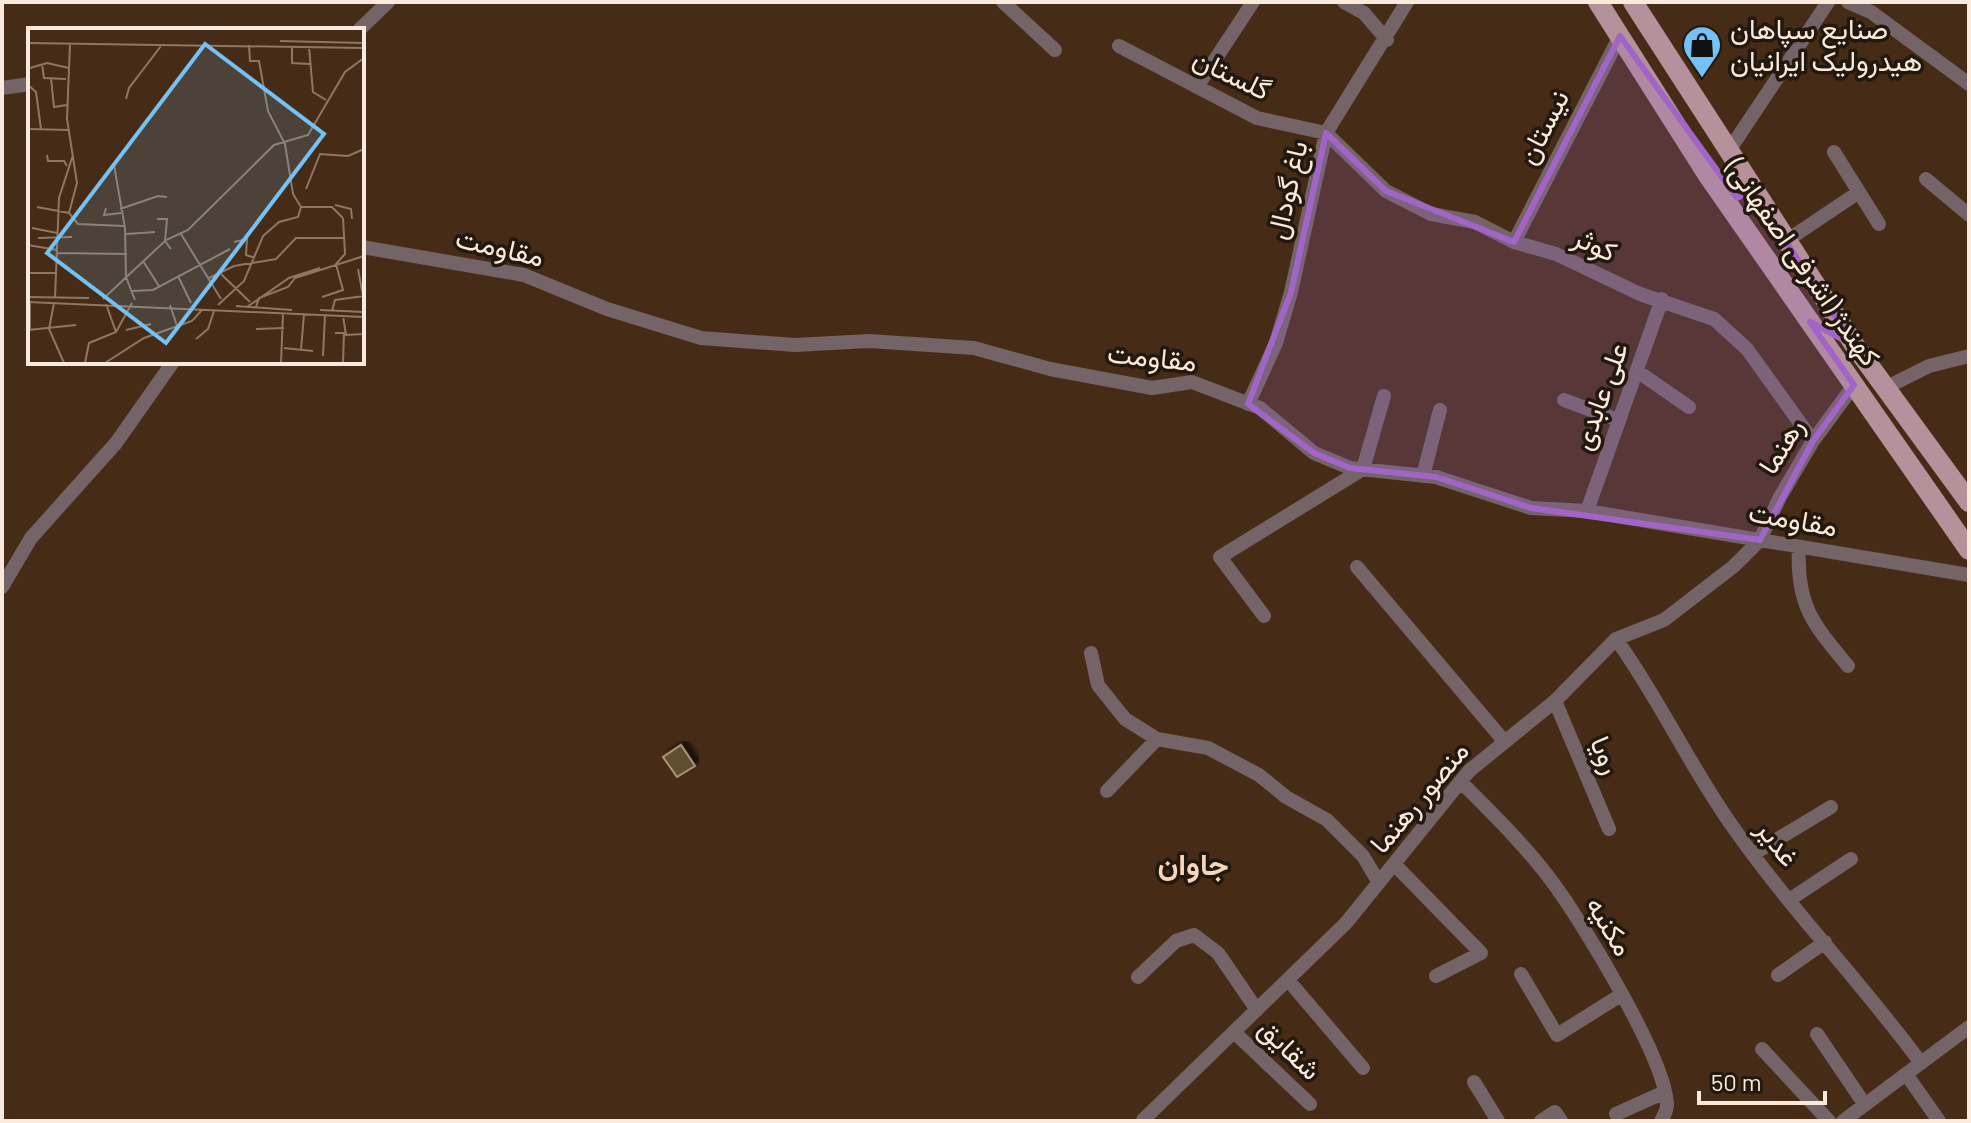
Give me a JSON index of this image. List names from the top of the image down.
{
  "streets": {
    "main road": ["کهندژ (اشرفی اصفهانی)"],
    "street": [
      "گلستان",
      "نیستان",
      "باغ گودال",
      "کوثر",
      "مقاومت",
      "علی عابدی",
      "رهنما",
      "رویا",
      "منصور رهنما",
      "غدیر",
      "مکنیه",
      "شقایق"
    ]
  },
  "crossings": [
    ["گلستان", "باغ گودال"],
    ["گلستان", "کوثر"],
    ["نیستان", "کوثر"],
    ["نیستان", "کهندژ (اشرفی اصفهانی)"],
    ["باغ گودال", "کوثر"],
    ["باغ گودال", "مقاومت"],
    ["کوثر", "علی عابدی"],
    ["کوثر", "رهنما"],
    ["مقاومت", "علی عابدی"],
    ["مقاومت", "رهنما"],
    ["مقاومت", "منصور رهنما"],
    ["کهندژ (اشرفی اصفهانی)", "رهنما"],
    ["رهنما", "منصور رهنما"],
    ["رویا", "منصور رهنما"],
    ["منصور رهنما", "غدیر"],
    ["منصور رهنما", "مکنیه"],
    ["منصور رهنما", "شقایق"]
  ],
  "districts": ["جاوان"],
  "places": {
    "shop": ["صنایع سپاهان هیدرولیک ایرانیان"]
  },
  "scale_bar": "50 m"
}
